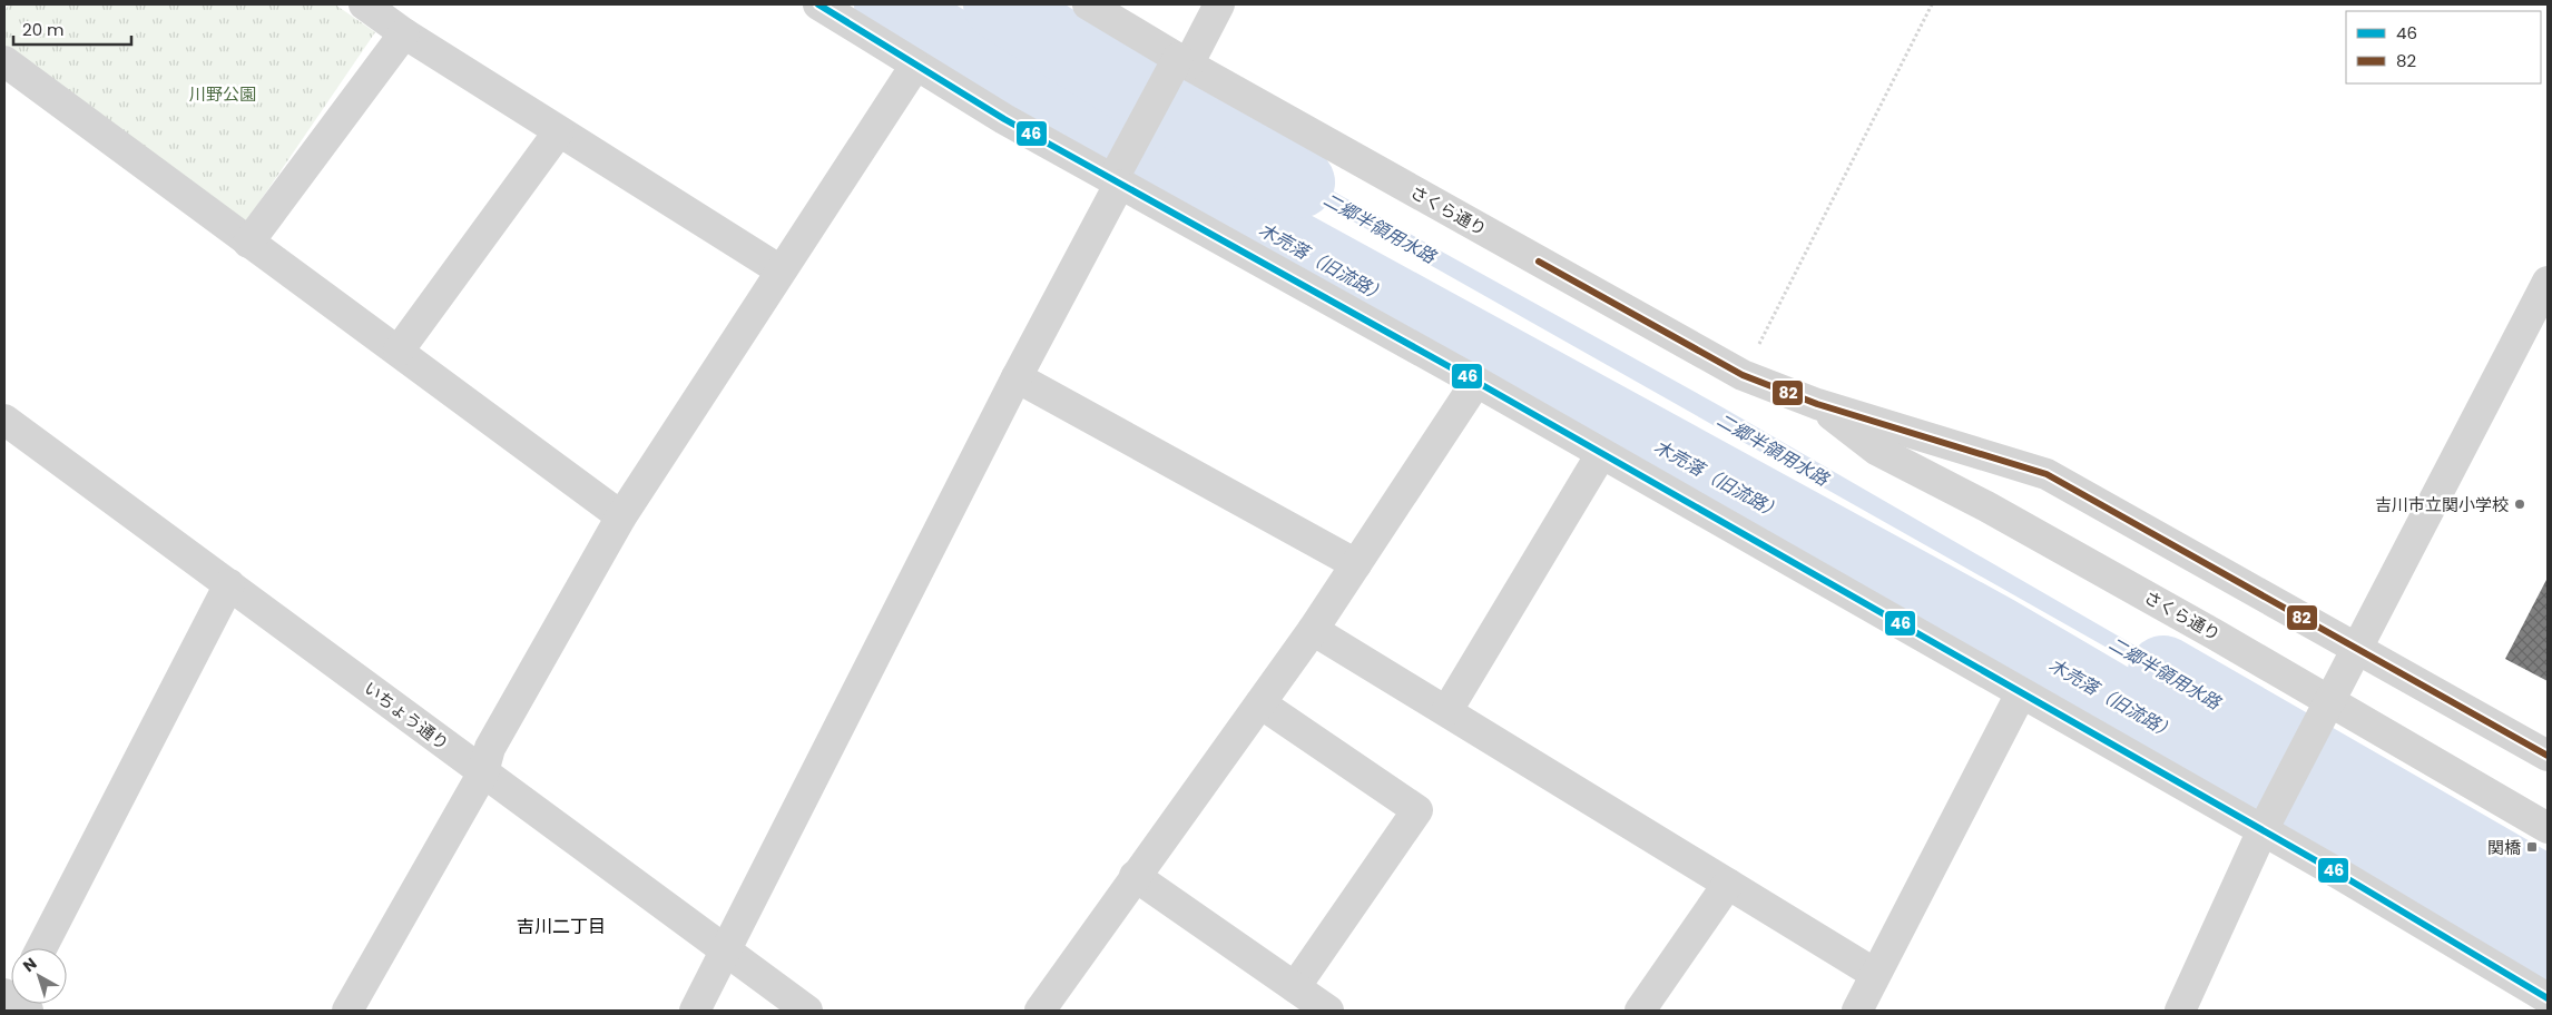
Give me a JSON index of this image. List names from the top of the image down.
{
  "streets": {
    "street": ["さくら通り", "いちょう通り"]
  },
  "districts": ["吉川二丁目"],
  "water": ["二郷半領用水路", "木売落（旧流路）"],
  "parks": ["川野公園"],
  "places": {
    "other": ["吉川市立関小学校"],
    "transit": ["関橋"]
  },
  "lines": ["transit line 46", "transit line 82"],
  "legend": ["46", "82"],
  "scale_bar": "20 m",
  "north": "top left"
}
